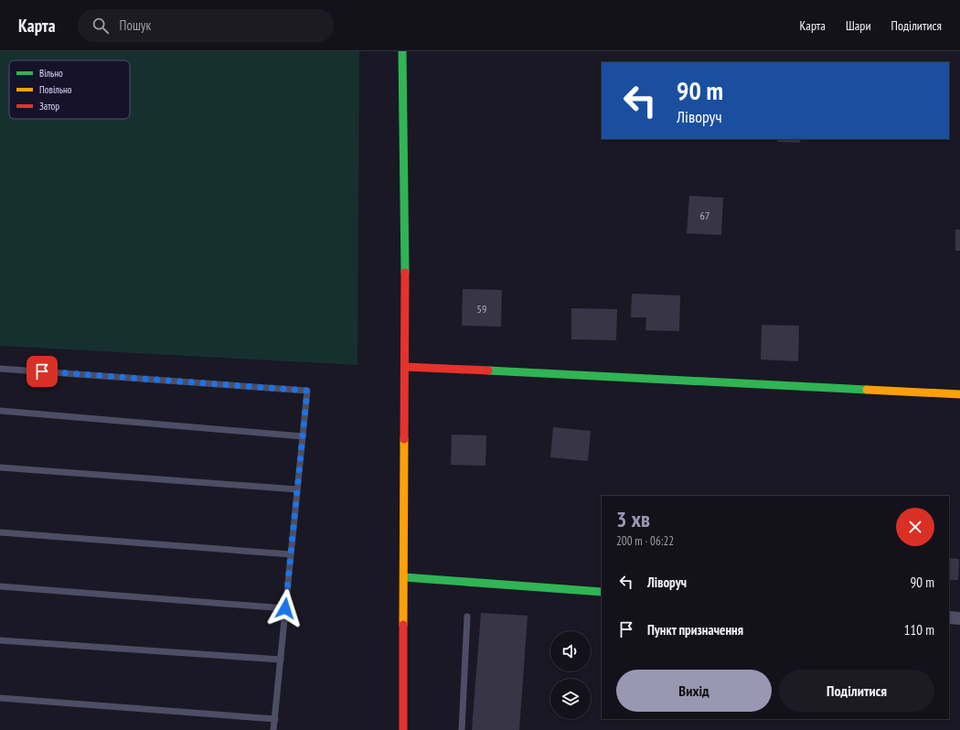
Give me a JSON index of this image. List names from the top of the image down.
{
  "house_numbers": ["67", "59"],
  "legend": ["Вільно", "Повільно", "Затор"],
  "page": {
    "header": "Карта",
    "search": "Пошук",
    "nav": ["Карта", "Шари", "Поділитися"],
    "turn": ["90 m", "Ліворуч"],
    "heading": ["3 хв", "200 m · 06:22"],
    "list": [
      {
        "name": "Ліворуч",
        "value": "90 m"
      },
      {
        "name": "Пункт призначення",
        "value": "110 m"
      }
    ],
    "buttons": ["Вихід", "Поділитися"]
  }
}
